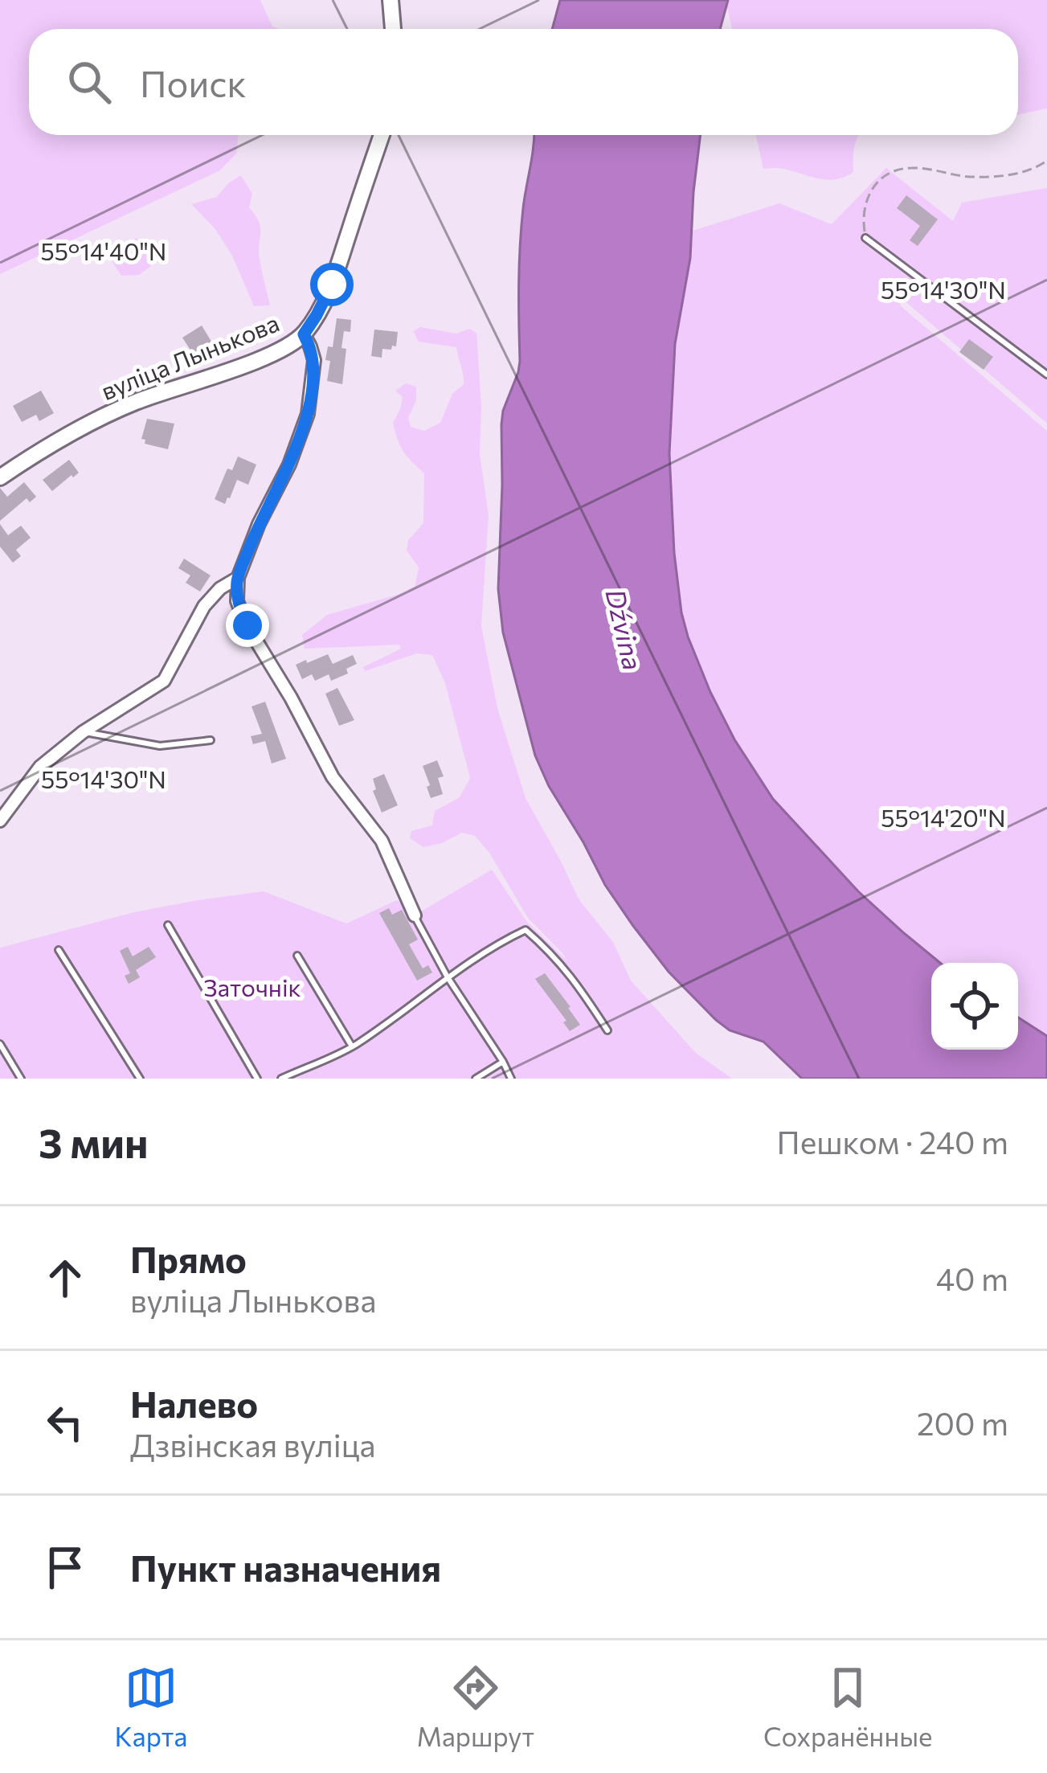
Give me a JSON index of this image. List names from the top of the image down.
{
  "streets": {
    "street": ["вуліца Лынькова"]
  },
  "water": ["Dźvina"],
  "parks": ["Заточнік"],
  "page": {
    "search": "Поиск",
    "heading": ["3 мин", "Пешком · 240 m"],
    "list": [
      ["Прямо", "вуліца Лынькова", "40 m"],
      ["Налево", "Дзвінская вуліца", "200 m"],
      "Пункт назначения"
    ],
    "nav": ["Карта", "Маршрут", "Сохранённые"]
  },
  "coordinates": ["55°14'40\"N", "55°14'30\"N", "55°14'20\"N"]
}
